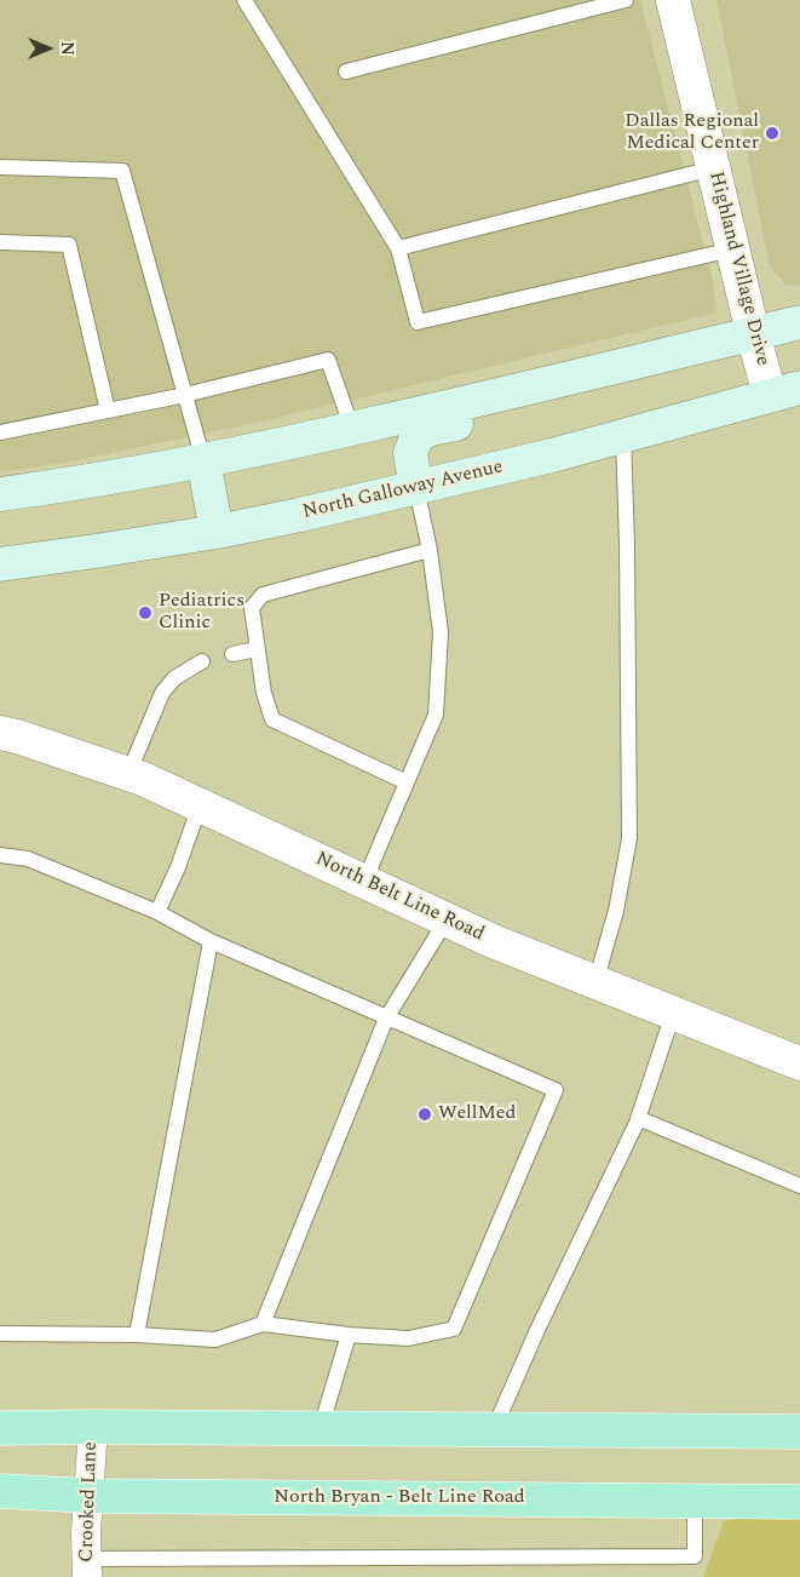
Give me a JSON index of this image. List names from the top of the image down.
{
  "streets": {
    "main road": ["North Galloway Avenue", "North Bryan - Belt Line Road"],
    "street": ["Highland Village Drive", "North Belt Line Road", "Crooked Lane"]
  },
  "crossings": [
    ["Highland Village Drive", "North Galloway Avenue"],
    ["North Bryan - Belt Line Road", "Crooked Lane"]
  ],
  "places": ["Dallas Regional Medical Center", "Pediatrics Clinic", "WellMed"],
  "north": "right"
}
